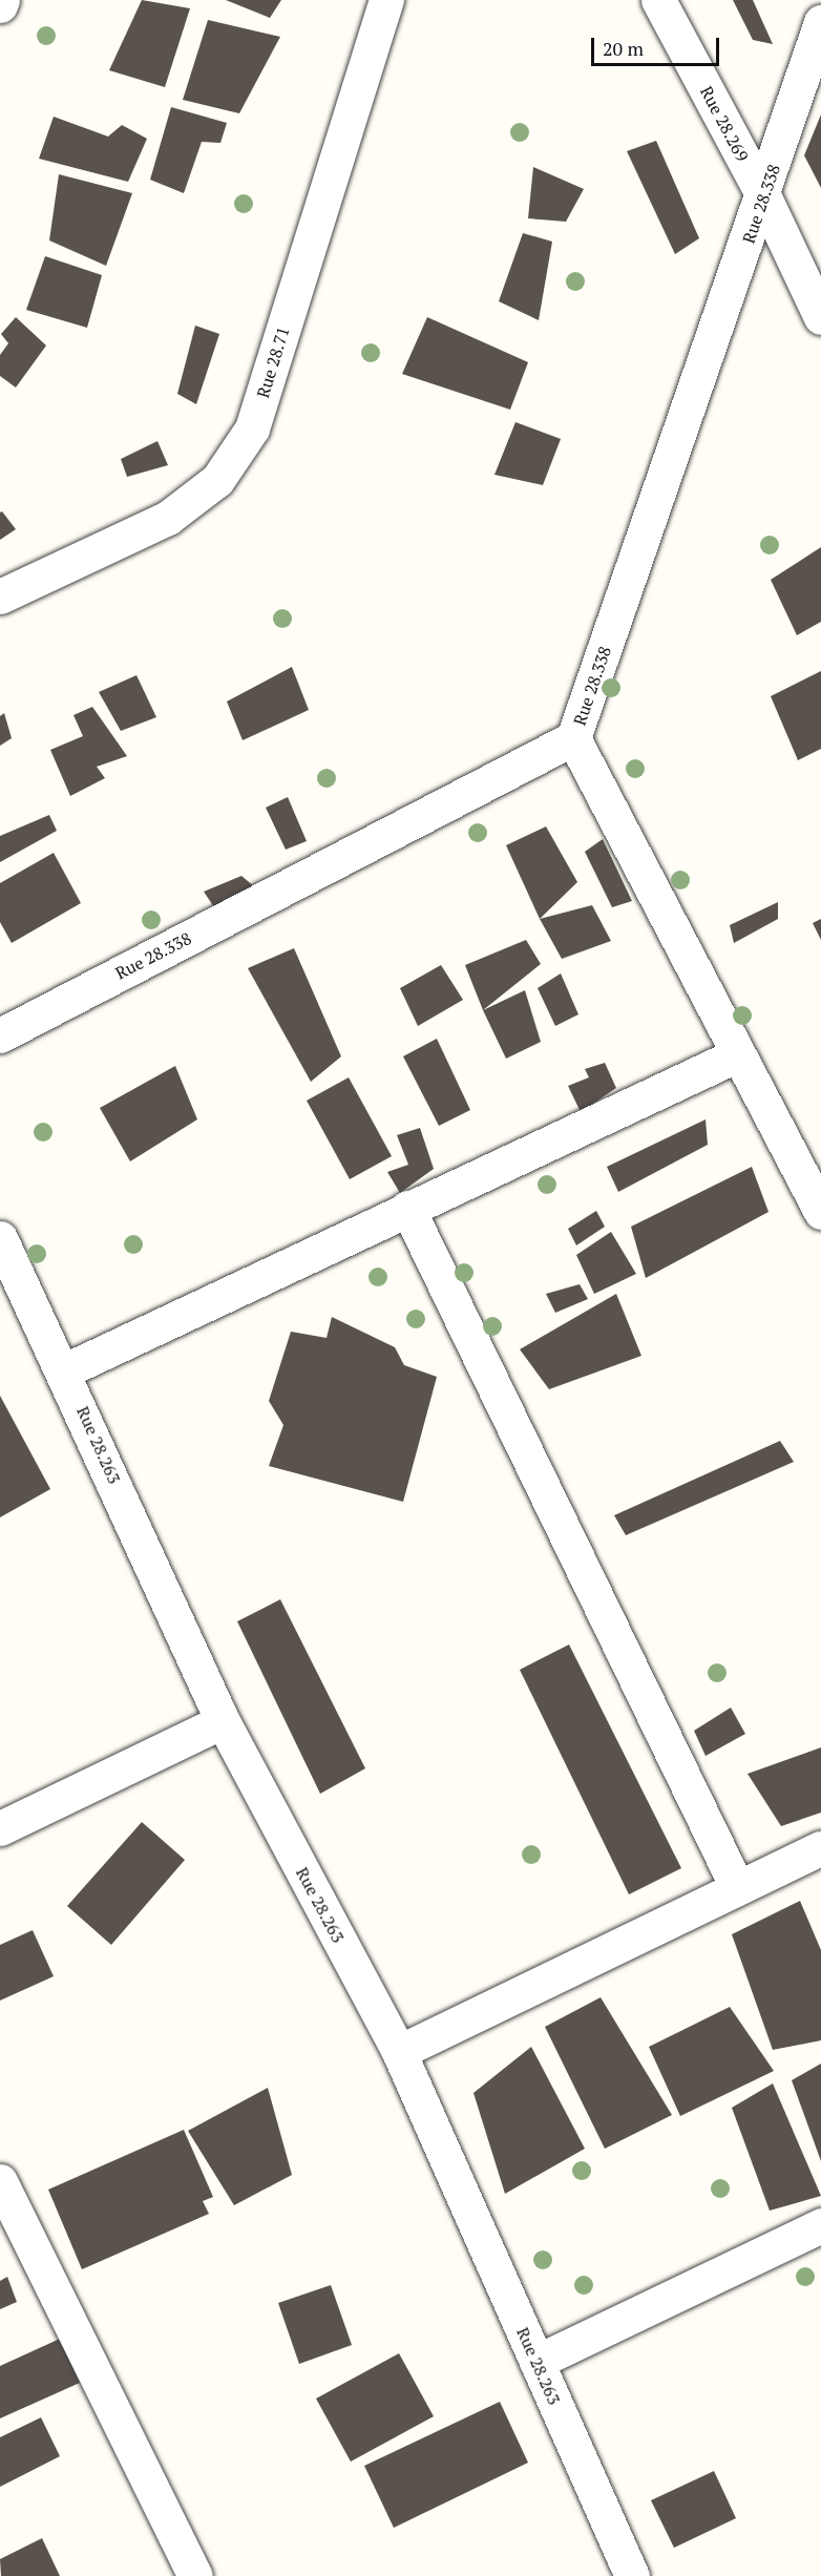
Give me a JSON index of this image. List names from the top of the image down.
{
  "streets": {
    "street": [
      "Rue 28.269",
      "Rue 28.338",
      "Rue 28.71",
      "Rue 28.263"
    ]
  },
  "crossings": [
    ["Rue 28.269", "Rue 28.338"]
  ],
  "scale_bar": "20 m"
}
